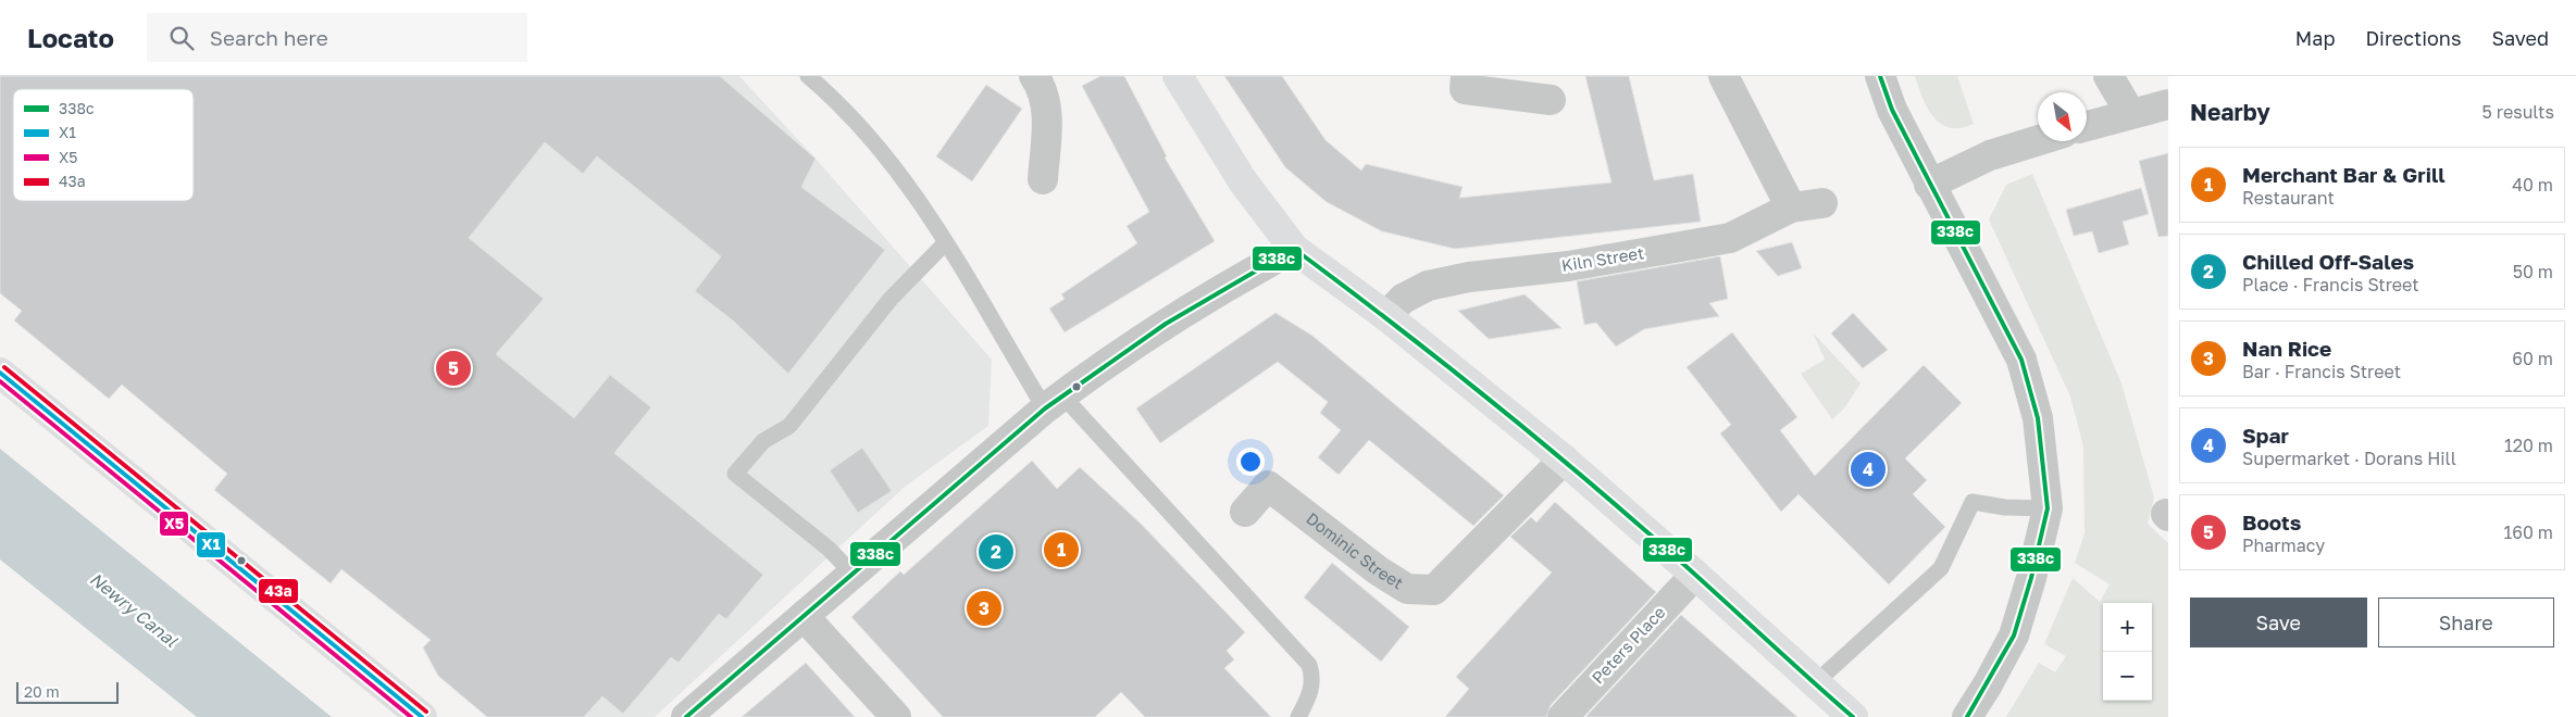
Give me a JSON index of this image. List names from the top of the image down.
{
  "streets": {
    "street": ["Kiln Street", "Dominic Street", "Peters Place"]
  },
  "water": ["Newry Canal"],
  "lines": [
    "transit line 338c",
    "transit line 43a",
    "transit line X1",
    "transit line X5"
  ],
  "legend": [
    "338c",
    "X1",
    "X5",
    "43a"
  ],
  "scale_bar": "20 m",
  "north": "bottom right",
  "page": {
    "header": "Locato",
    "search": "Search here",
    "nav": ["Map", "Directions", "Saved"],
    "heading": ["Nearby", "5 results"],
    "list": [
      {
        "mark": "1",
        "name": "Merchant Bar & Grill",
        "note": "Restaurant",
        "value": "40 m"
      },
      {
        "mark": "2",
        "name": "Chilled Off-Sales",
        "note": "Place · Francis Street",
        "value": "50 m"
      },
      {
        "mark": "3",
        "name": "Nan Rice",
        "note": "Bar · Francis Street",
        "value": "60 m"
      },
      {
        "mark": "4",
        "name": "Spar",
        "note": "Supermarket · Dorans Hill",
        "value": "120 m"
      },
      {
        "mark": "5",
        "name": "Boots",
        "note": "Pharmacy",
        "value": "160 m"
      }
    ],
    "pins": [
      "5",
      "4",
      "1",
      "2",
      "3"
    ],
    "buttons": ["Save", "Share"],
    "map_buttons": ["+", "−"],
    "scale": "20 m"
  }
}
